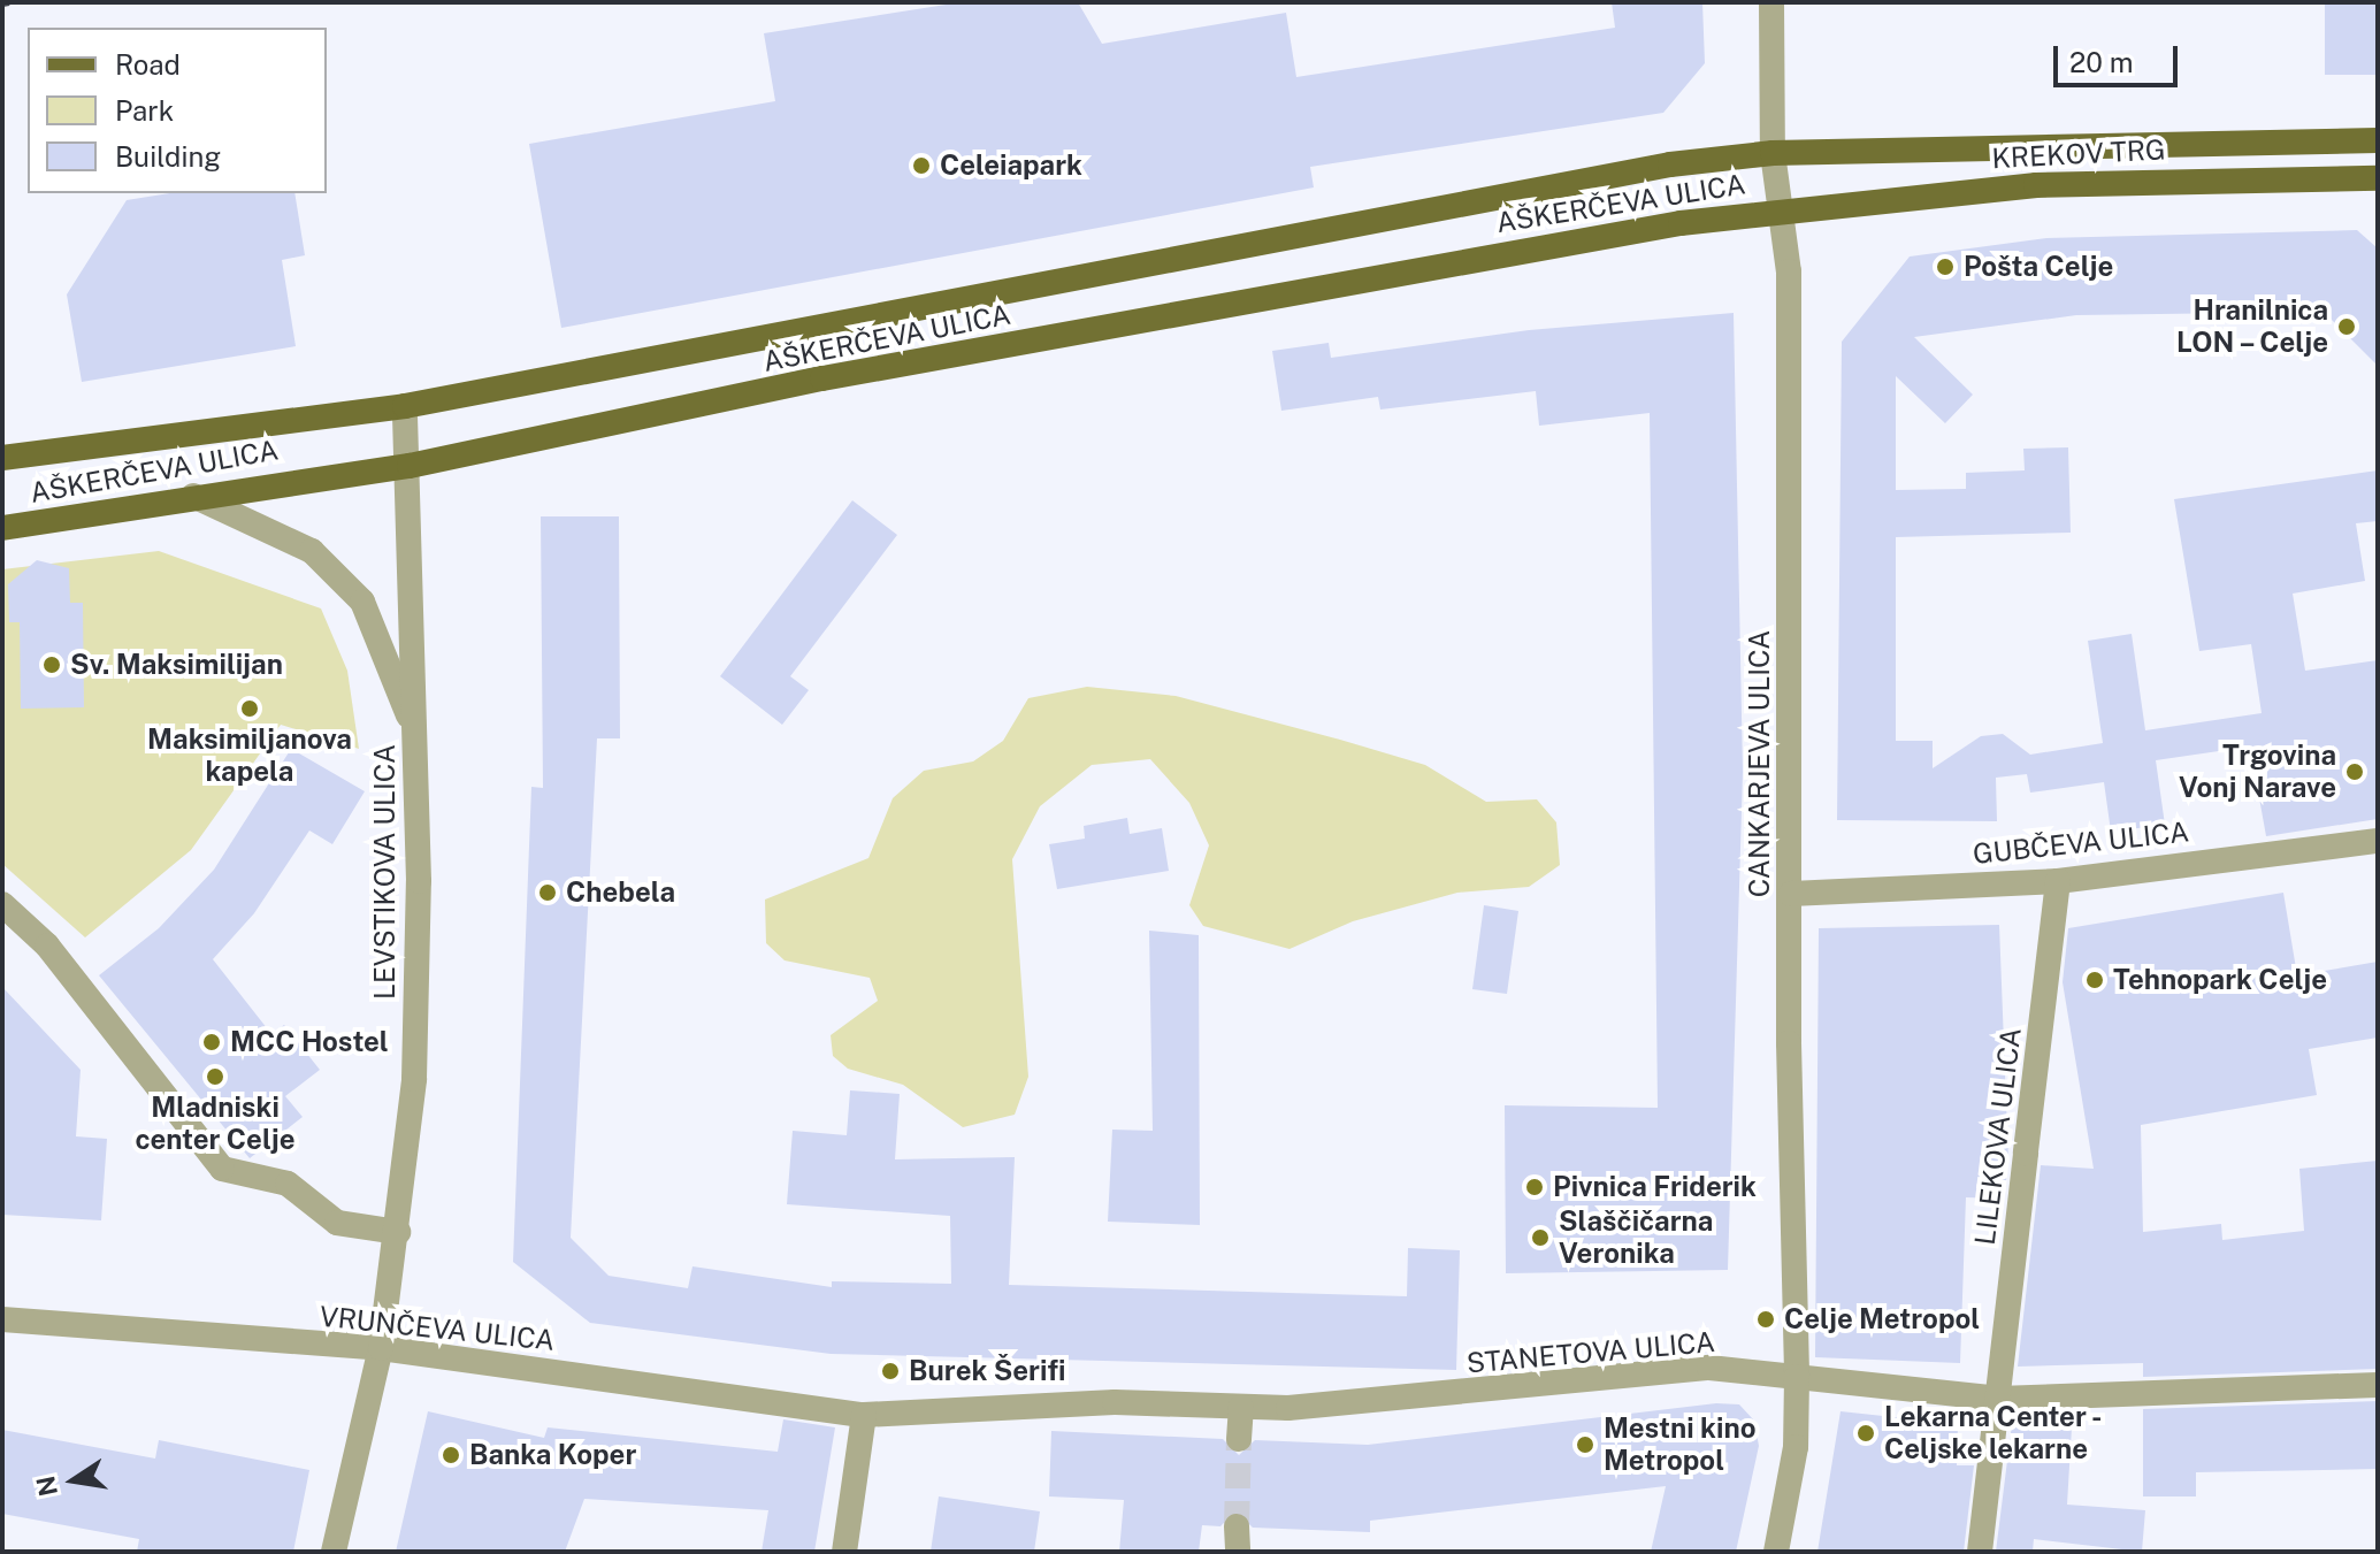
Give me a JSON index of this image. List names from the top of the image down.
{
  "streets": {
    "main road": ["KREKOV TRG", "AŠKERČEVA ULICA"],
    "street": [
      "CANKARJEVA ULICA",
      "GUBČEVA ULICA",
      "LEVSTIKOVA ULICA",
      "LILEKOVA ULICA",
      "VRUNČEVA ULICA",
      "STANETOVA ULICA"
    ]
  },
  "crossings": [
    ["KREKOV TRG", "AŠKERČEVA ULICA"],
    ["KREKOV TRG", "CANKARJEVA ULICA"],
    ["AŠKERČEVA ULICA", "CANKARJEVA ULICA"],
    ["AŠKERČEVA ULICA", "LEVSTIKOVA ULICA"],
    ["CANKARJEVA ULICA", "GUBČEVA ULICA"],
    ["CANKARJEVA ULICA", "STANETOVA ULICA"],
    ["GUBČEVA ULICA", "LILEKOVA ULICA"],
    ["LEVSTIKOVA ULICA", "VRUNČEVA ULICA"],
    ["LILEKOVA ULICA", "STANETOVA ULICA"],
    ["VRUNČEVA ULICA", "STANETOVA ULICA"]
  ],
  "places": [
    "Celeiapark",
    "Pošta Celje",
    "Hranilnica LON – Celje",
    "Sv. Maksimilijan",
    "Maksimiljanova kapela",
    "Trgovina Vonj Narave",
    "Chebela",
    "Tehnopark Celje",
    "MCC Hostel",
    "Mladniski center Celje",
    "Pivnica Friderik",
    "Slaščičarna Veronika",
    "Celje Metropol",
    "Burek Šerifi",
    "Lekarna Center - Celjske lekarne",
    "Mestni kino Metropol",
    "Banka Koper"
  ],
  "legend": ["Road", "Park", "Building"],
  "scale_bar": "20 m",
  "north": "left"
}
